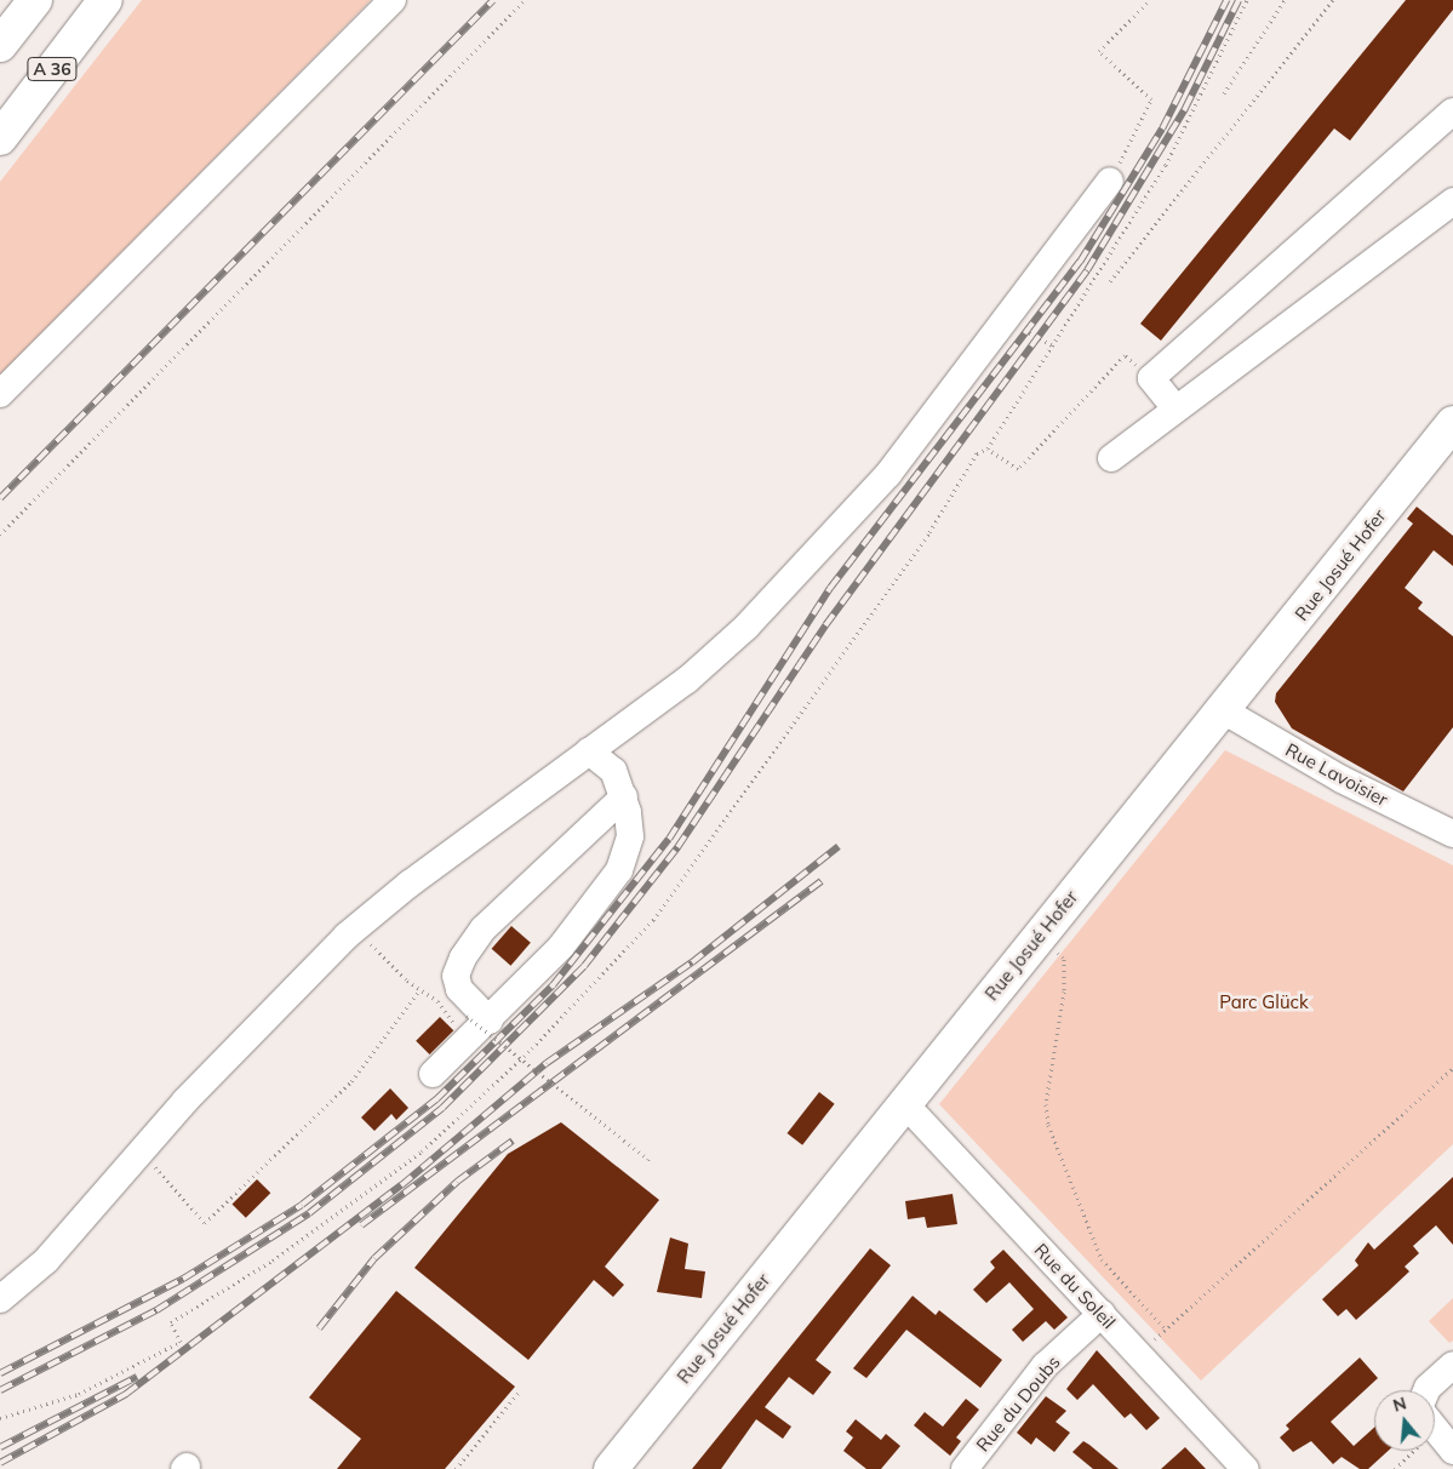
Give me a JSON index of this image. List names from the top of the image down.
{
  "streets": {
    "main road": ["A 36", "Rue Josué Hofer"],
    "street": ["Rue Lavoisier", "Rue du Soleil", "Rue du Doubs"]
  },
  "crossings": [
    ["Rue Josué Hofer", "Rue Lavoisier"],
    ["Rue Josué Hofer", "Rue du Soleil"],
    ["Rue du Soleil", "Rue du Doubs"]
  ],
  "parks": ["Parc Glück"],
  "north": "top"
}
